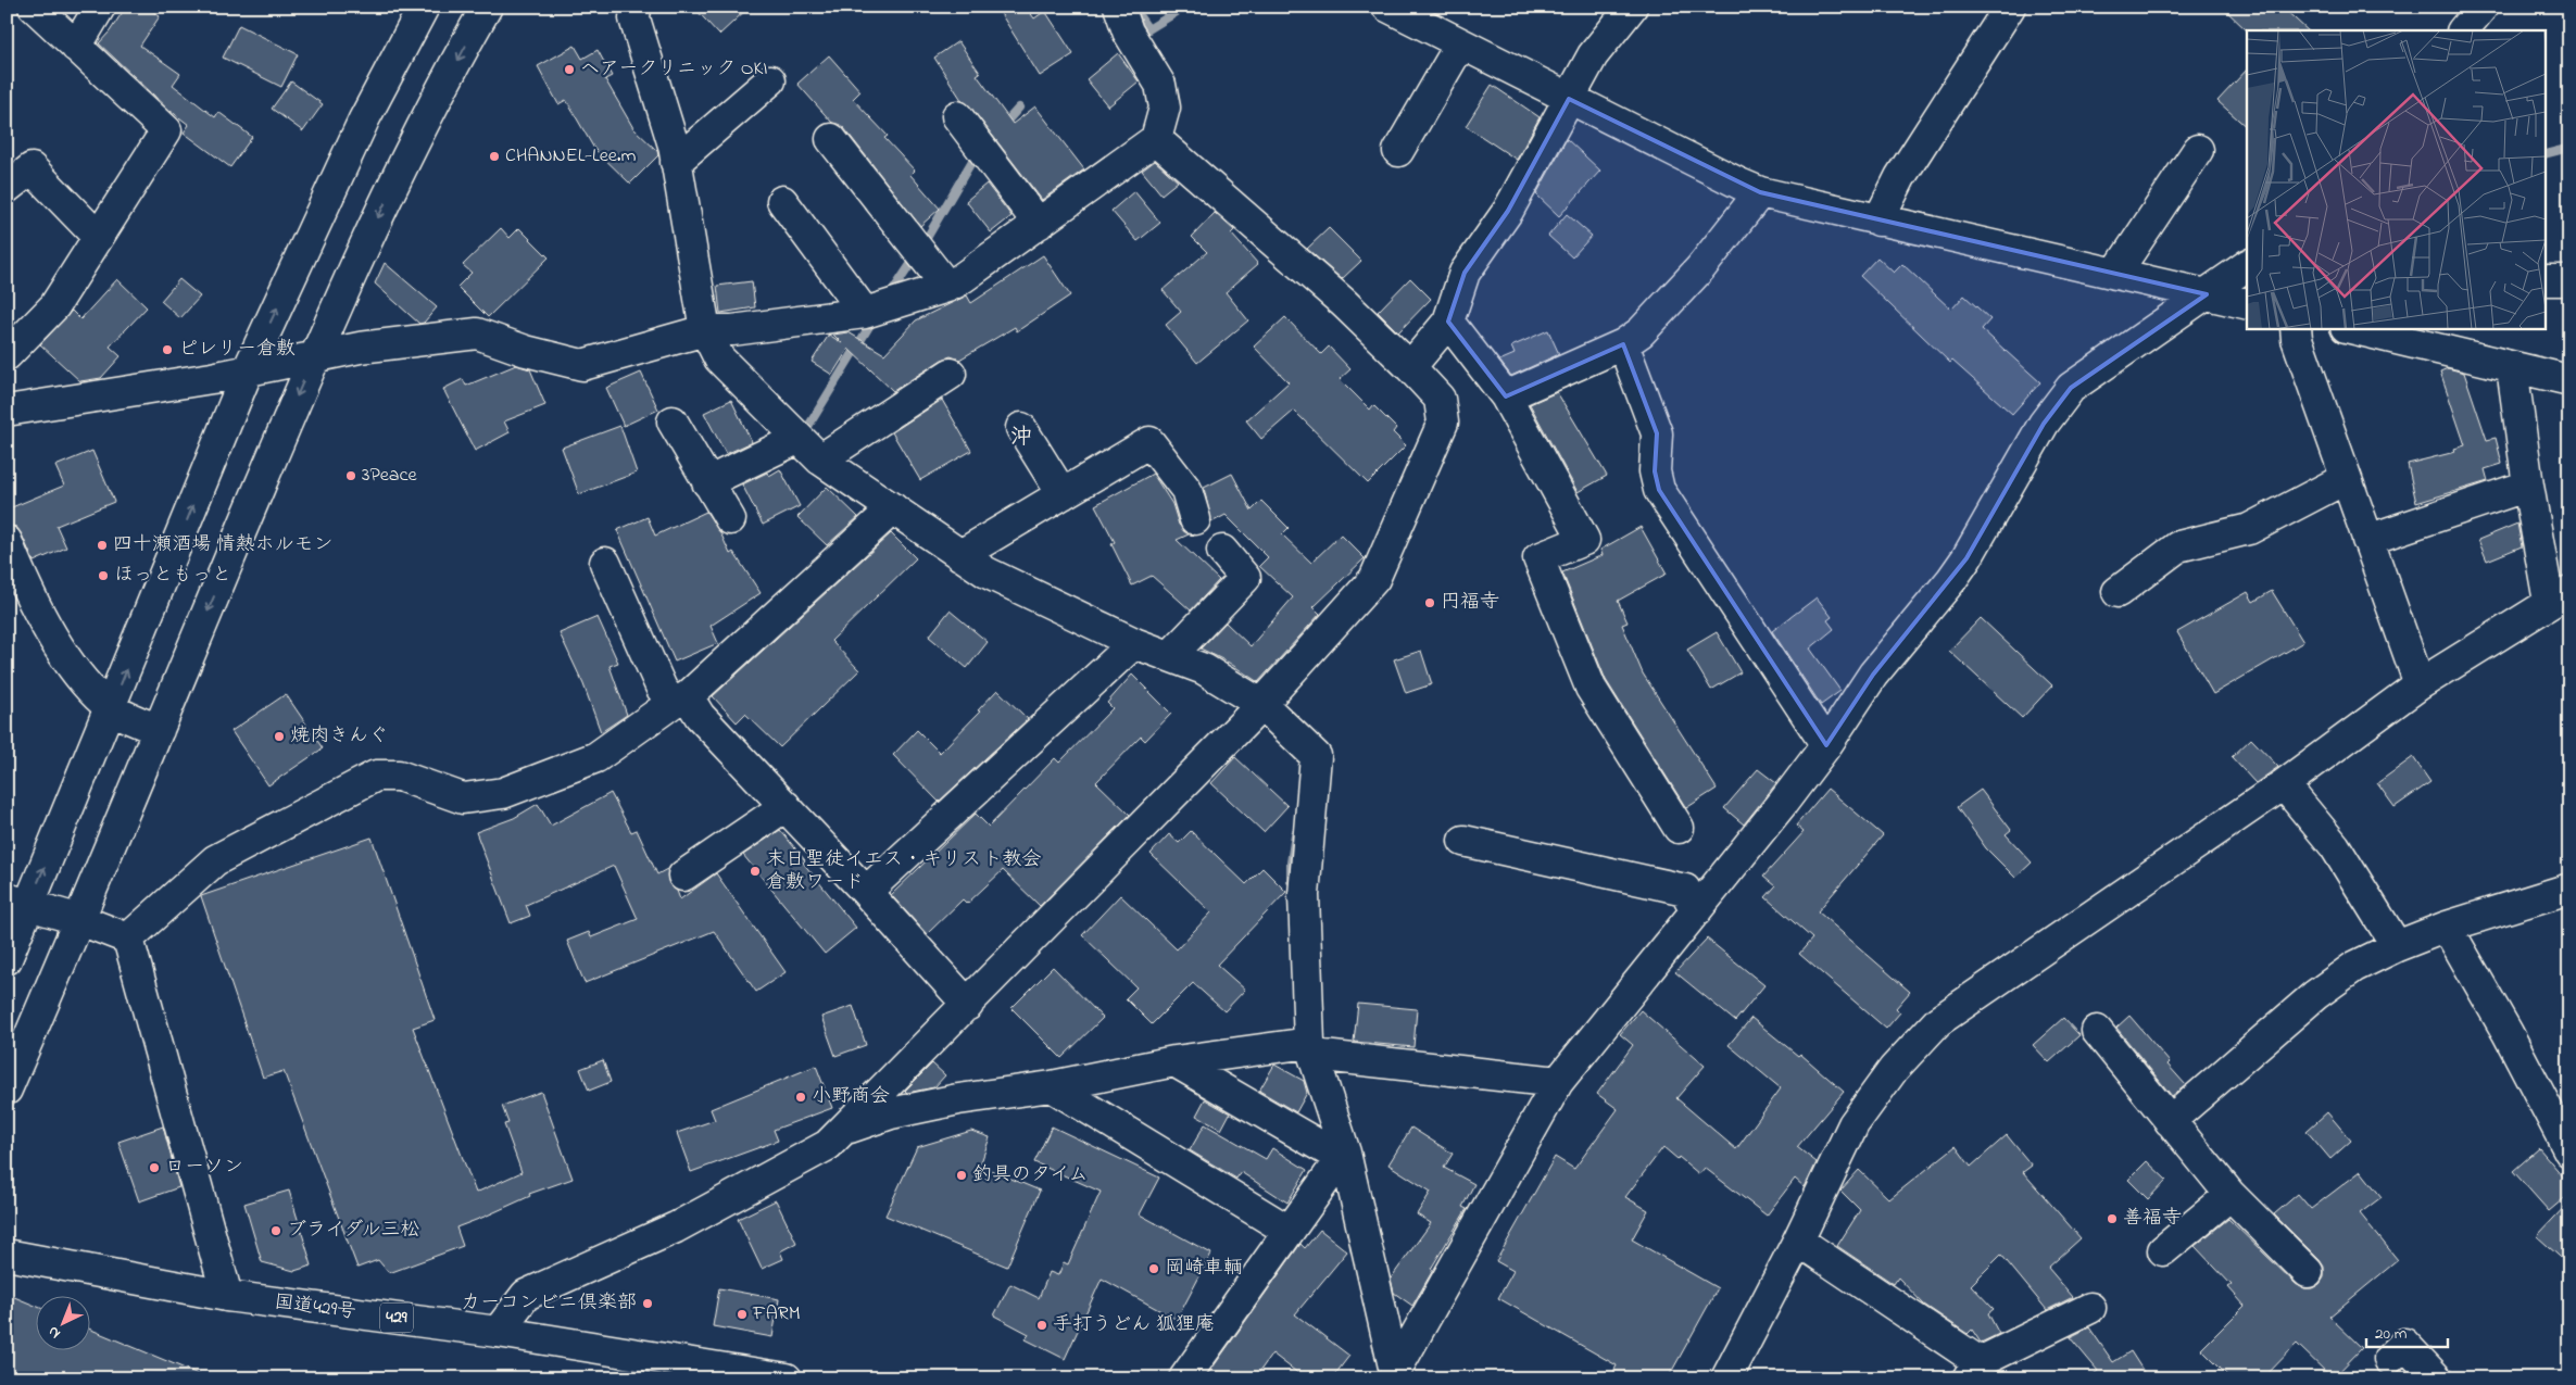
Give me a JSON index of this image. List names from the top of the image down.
{
  "streets": {
    "main road": ["国道429号", "429"]
  },
  "districts": ["沖"],
  "places": [
    "ヘアークリニック OKI",
    "CHANNEL-Lee.m",
    "ピレリー倉敷",
    "3Peace",
    "四十瀬酒場 情熱ホルモン",
    "ほっともっと",
    "円福寺",
    "焼肉きんぐ",
    "末日聖徒イエス・キリスト教会 倉敷ワード",
    "小野商会",
    "ローソン",
    "釣具のタイム",
    "善福寺",
    "ブライダル三松",
    "岡崎車輌",
    "カーコンビニ倶楽部",
    "FARM",
    "手打うどん 狐狸庵"
  ],
  "scale_bar": "20 m",
  "north": "bottom left"
}
